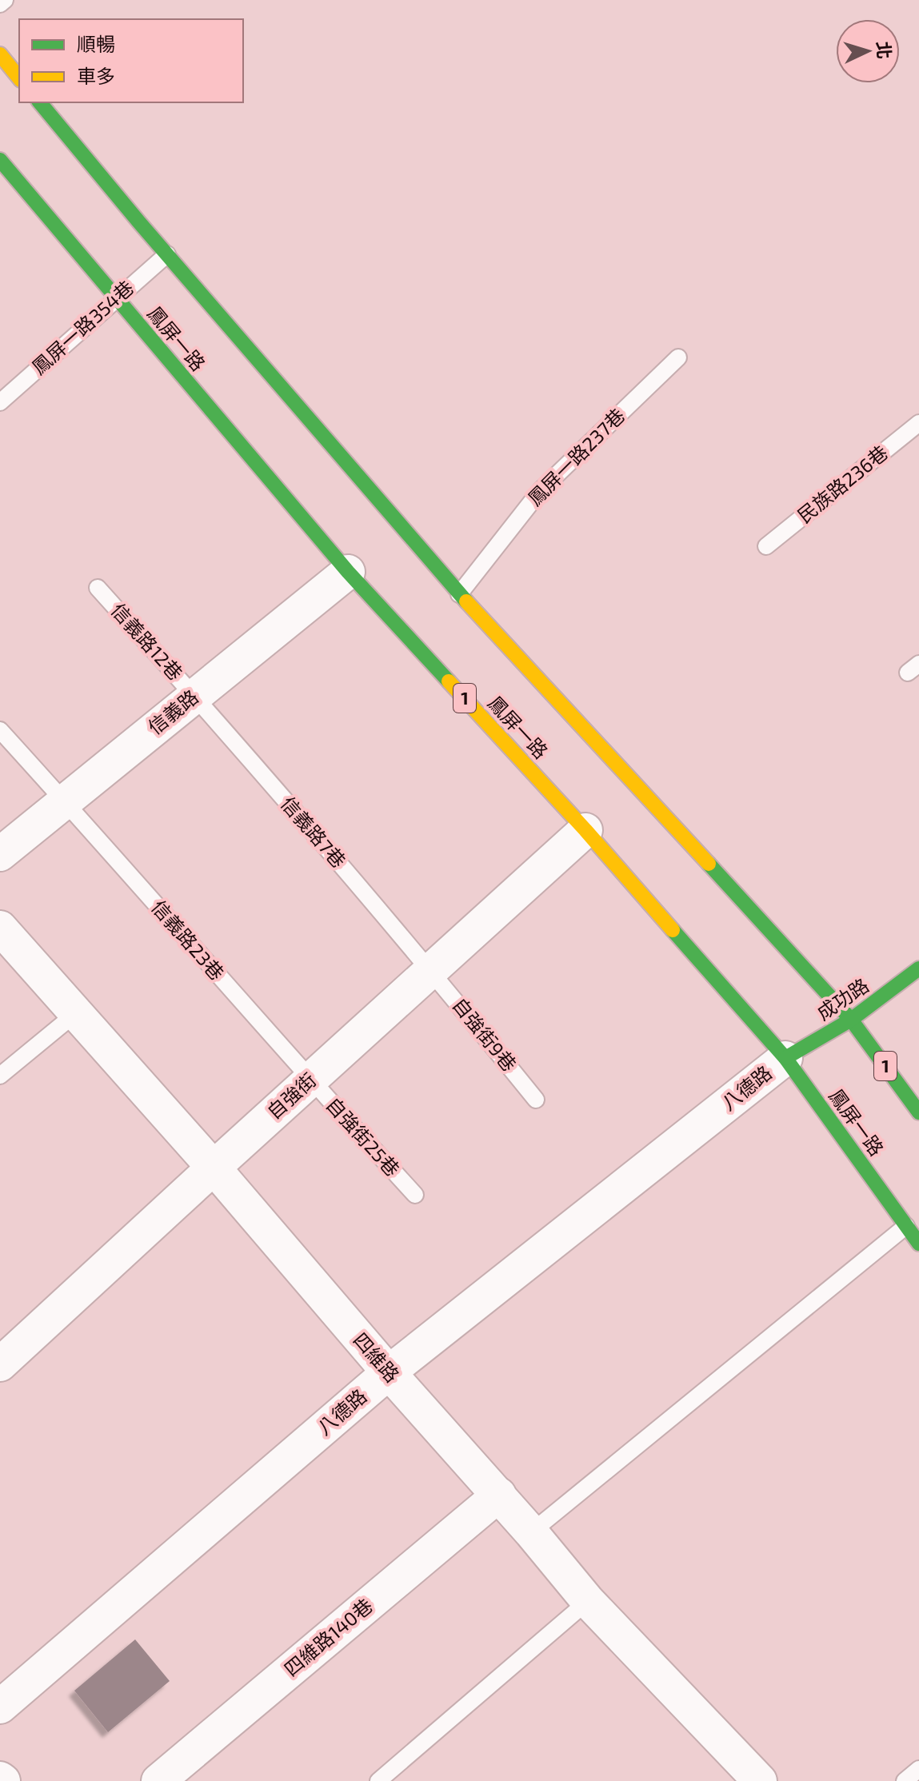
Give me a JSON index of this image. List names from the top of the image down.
{
  "streets": {
    "main road": ["鳳屏一路", "1", "成功路"],
    "street": [
      "信義路",
      "八德路",
      "自強街",
      "四維路",
      "四維路140巷"
    ],
    "lane": [
      "鳳屏一路354巷",
      "鳳屏一路237巷",
      "民族路236巷",
      "信義路12巷",
      "信義路7巷",
      "信義路23巷",
      "自強街9巷",
      "自強街25巷"
    ]
  },
  "crossings": [
    ["鳳屏一路354巷", "鳳屏一路"],
    ["鳳屏一路354巷", "1"],
    ["鳳屏一路", "信義路"],
    ["鳳屏一路", "成功路"],
    ["鳳屏一路", "八德路"],
    ["鳳屏一路", "自強街"],
    ["鳳屏一路237巷", "1"],
    ["信義路12巷", "信義路"],
    ["信義路12巷", "信義路7巷"],
    ["1", "成功路"],
    ["信義路", "信義路7巷"],
    ["信義路", "信義路23巷"],
    ["信義路7巷", "自強街9巷"],
    ["信義路7巷", "自強街"],
    ["信義路23巷", "自強街"],
    ["信義路23巷", "自強街25巷"],
    ["成功路", "八德路"],
    ["自強街9巷", "自強街"],
    ["八德路", "四維路"],
    ["自強街", "自強街25巷"],
    ["自強街", "四維路"],
    ["四維路", "四維路140巷"]
  ],
  "legend": ["順暢", "車多"],
  "north": "right"
}
